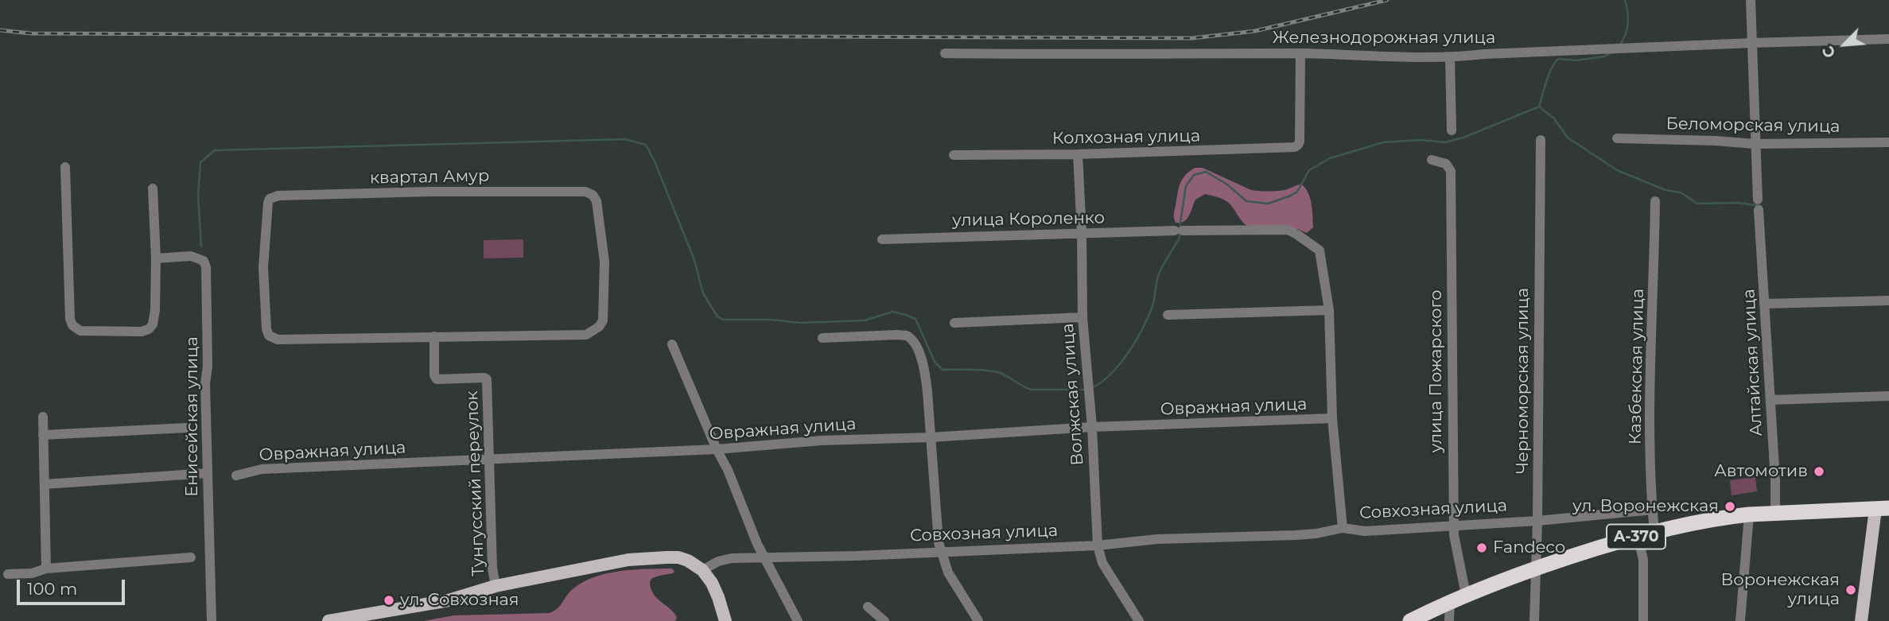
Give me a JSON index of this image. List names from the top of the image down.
{
  "streets": {
    "highway": ["А-370"],
    "street": [
      "Железнодорожная улица",
      "Беломорская улица",
      "Колхозная улица",
      "квартал Амур",
      "улица Короленко",
      "Алтайская улица",
      "Казбекская улица",
      "улица Пожарского",
      "Черноморская улица",
      "Волжская улица",
      "Овражная улица",
      "Енисейская улица",
      "Тунгусский переулок",
      "Совхозная улица"
    ]
  },
  "crossings": [
    ["Железнодорожная улица", "Колхозная улица"],
    ["Железнодорожная улица", "Алтайская улица"],
    ["Беломорская улица", "Алтайская улица"],
    ["Колхозная улица", "Волжская улица"],
    ["квартал Амур", "Тунгусский переулок"],
    ["улица Короленко", "Волжская улица"],
    ["Алтайская улица", "А-370"],
    ["Казбекская улица", "Совхозная улица"],
    ["Казбекская улица", "А-370"],
    ["улица Пожарского", "Совхозная улица"],
    ["улица Пожарского", "А-370"],
    ["Черноморская улица", "Совхозная улица"],
    ["Черноморская улица", "А-370"],
    ["Волжская улица", "Овражная улица"],
    ["Волжская улица", "Совхозная улица"],
    ["Овражная улица", "Тунгусский переулок"]
  ],
  "places": [
    "Автомотив",
    "ул. Воронежская",
    "Fandeco",
    "Воронежская улица",
    "ул. Совхозная"
  ],
  "scale_bar": "100 m",
  "north": "bottom left"
}
